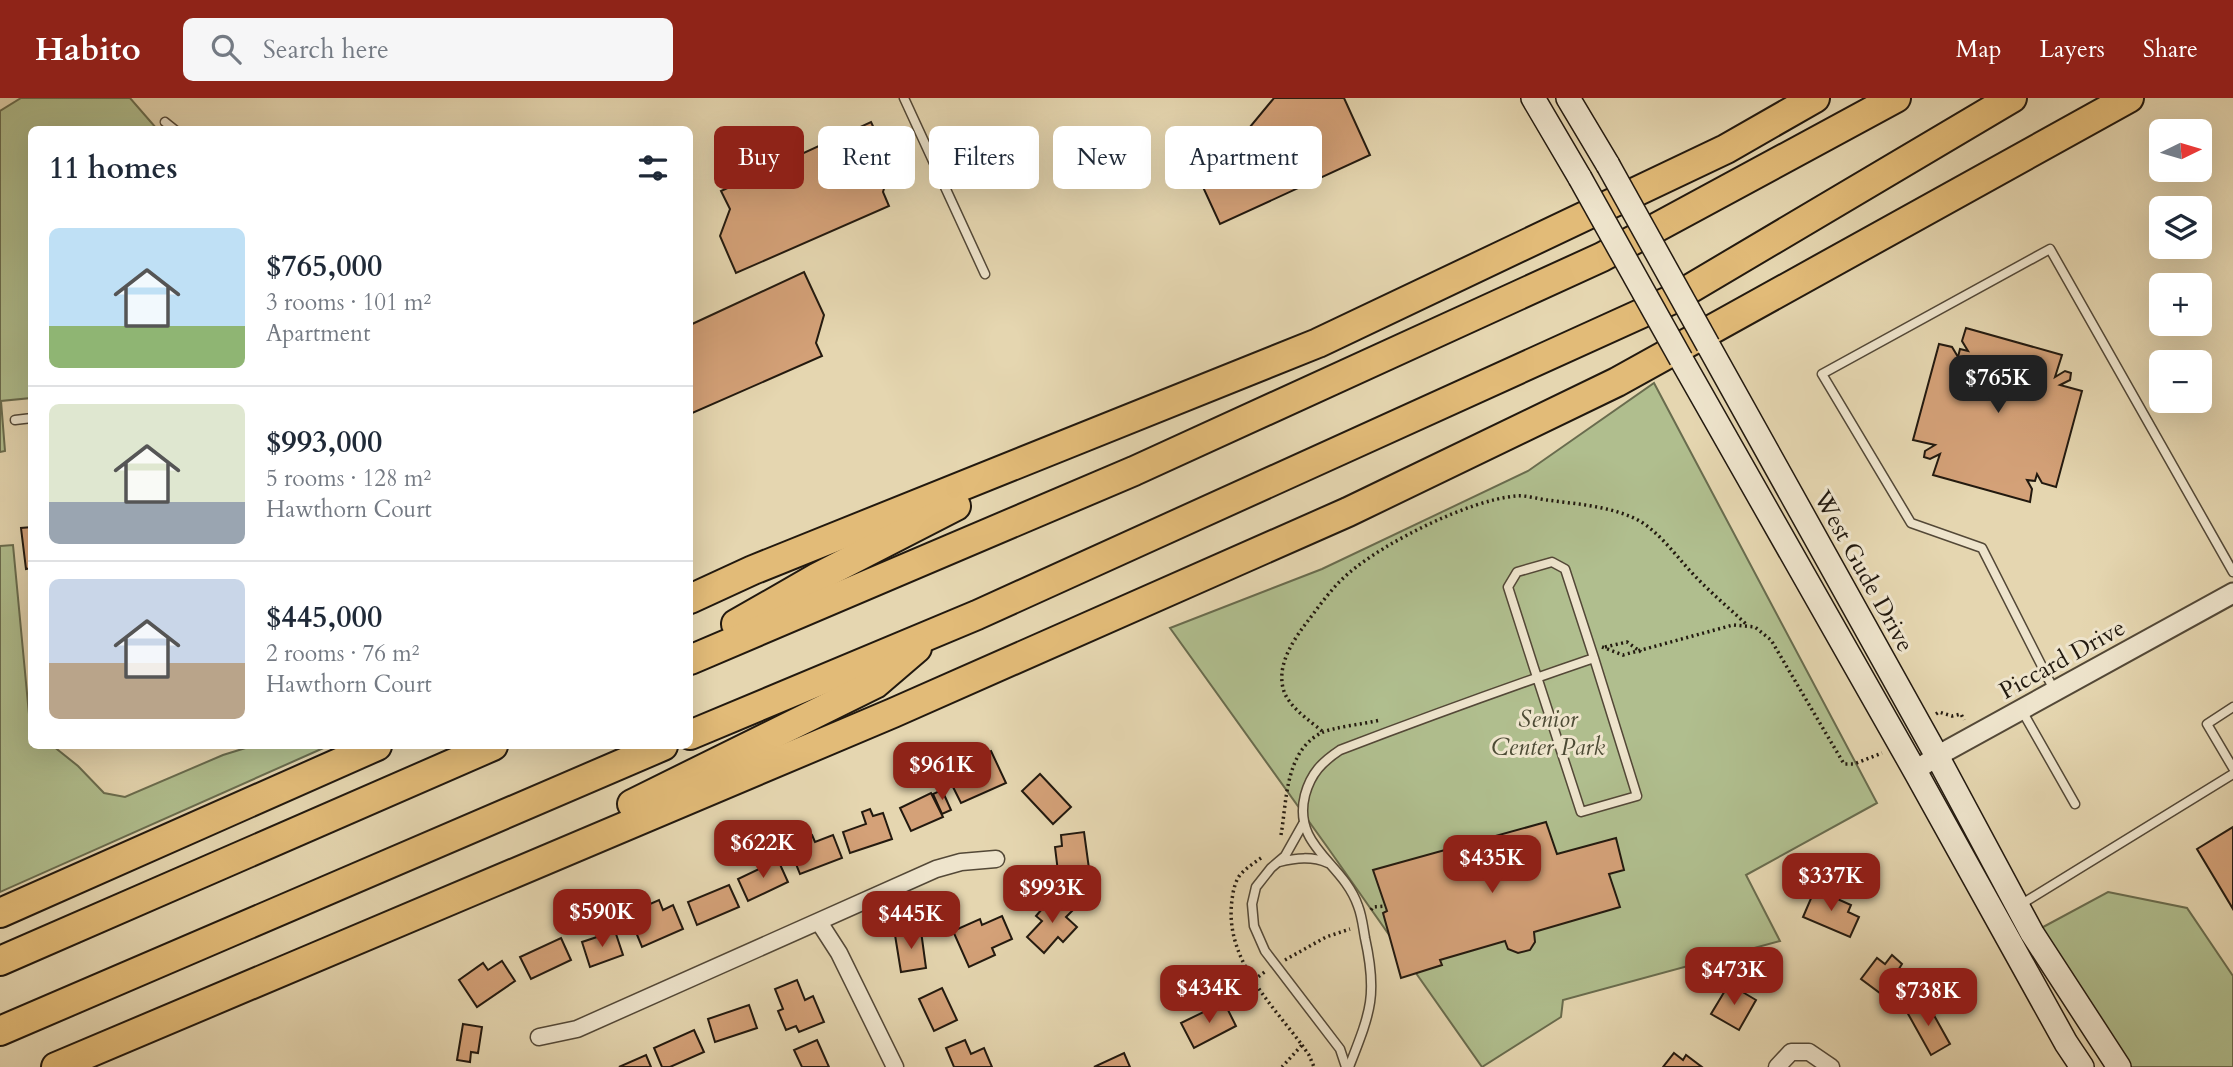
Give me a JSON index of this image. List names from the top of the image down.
{
  "streets": {
    "main road": ["West Gude Drive"],
    "street": ["Piccard Drive"]
  },
  "crossings": [
    ["West Gude Drive", "Piccard Drive"]
  ],
  "parks": ["Senior Center Park"],
  "north": "right",
  "page": {
    "header": "Habito",
    "search": "Search here",
    "nav": ["Map", "Layers", "Share"],
    "map_buttons": ["+", "−"],
    "chip": [
      "Buy",
      "Rent",
      "Filters",
      "New",
      "Apartment"
    ],
    "heading": "11 homes",
    "list": [
      {
        "name": "$765,000",
        "note": "3 rooms · 101 m² · Apartment"
      },
      {
        "name": "$993,000",
        "note": "5 rooms · 128 m² · Hawthorn Court"
      },
      {
        "name": "$445,000",
        "note": "2 rooms · 76 m² · Hawthorn Court"
      }
    ],
    "price": [
      "$765K",
      "$961K",
      "$622K",
      "$435K",
      "$337K",
      "$993K",
      "$590K",
      "$445K",
      "$473K",
      "$434K",
      "$738K"
    ]
  }
}
